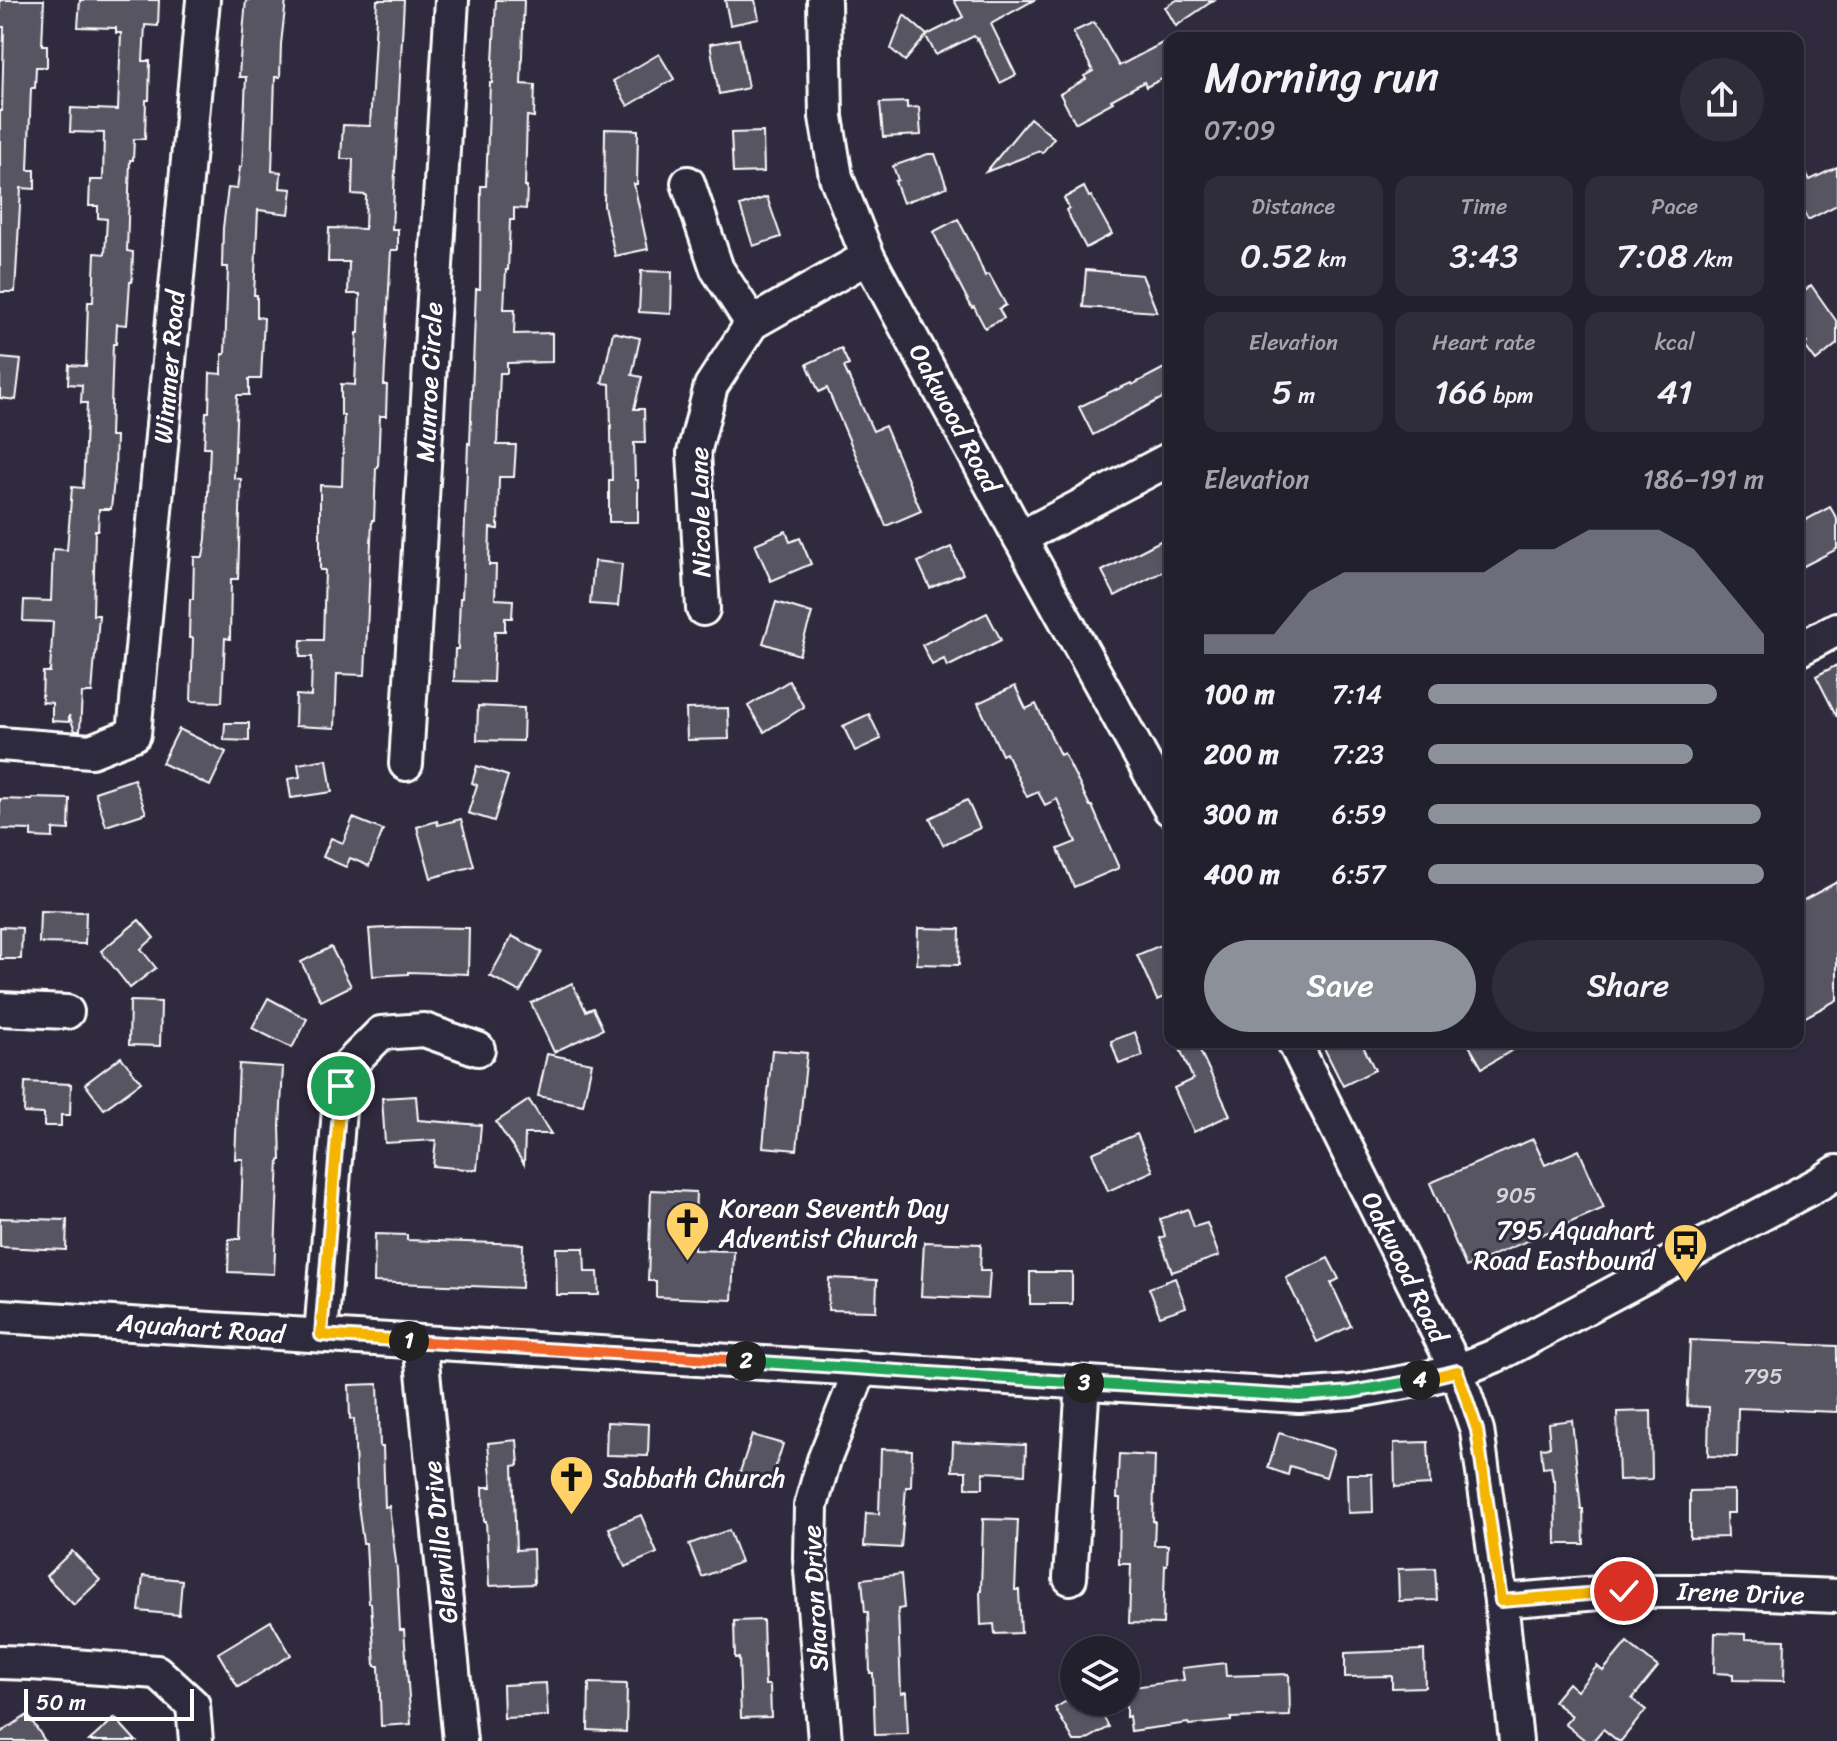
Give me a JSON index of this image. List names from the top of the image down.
{
  "streets": {
    "street": [
      "Wimmer Road",
      "Munroe Circle",
      "Oakwood Road",
      "Nicole Lane",
      "Aquahart Road",
      "Glenvilla Drive",
      "Irene Drive",
      "Sharon Drive"
    ]
  },
  "crossings": [
    ["Oakwood Road", "Nicole Lane"],
    ["Oakwood Road", "Aquahart Road"],
    ["Oakwood Road", "Irene Drive"],
    ["Aquahart Road", "Glenvilla Drive"],
    ["Aquahart Road", "Sharon Drive"]
  ],
  "places": {
    "church": ["Korean Seventh Day Adventist Church", "Sabbath Church"],
    "bus stop": ["795 Aquahart Road Eastbound"]
  },
  "house_numbers": ["905", "795"],
  "scale_bar": "50 m",
  "page": {
    "heading": ["Morning run", "07:09"],
    "stats": [
      ["Distance", "0.52 km"],
      ["Time", "3:43"],
      ["Pace", "7:08 /km"],
      ["Elevation", "5 m"],
      ["Heart rate", "166 bpm"],
      ["kcal", "41"]
    ],
    "chart": ["Elevation", "186–191 m"],
    "list": [
      {
        "name": "100 m",
        "note": "7:14"
      },
      {
        "name": "200 m",
        "note": "7:23"
      },
      {
        "name": "300 m",
        "note": "6:59"
      },
      {
        "name": "400 m",
        "note": "6:57"
      }
    ],
    "buttons": ["Save", "Share"],
    "pins": [
      "1",
      "2",
      "4",
      "3"
    ],
    "scale": "50 m"
  }
}
